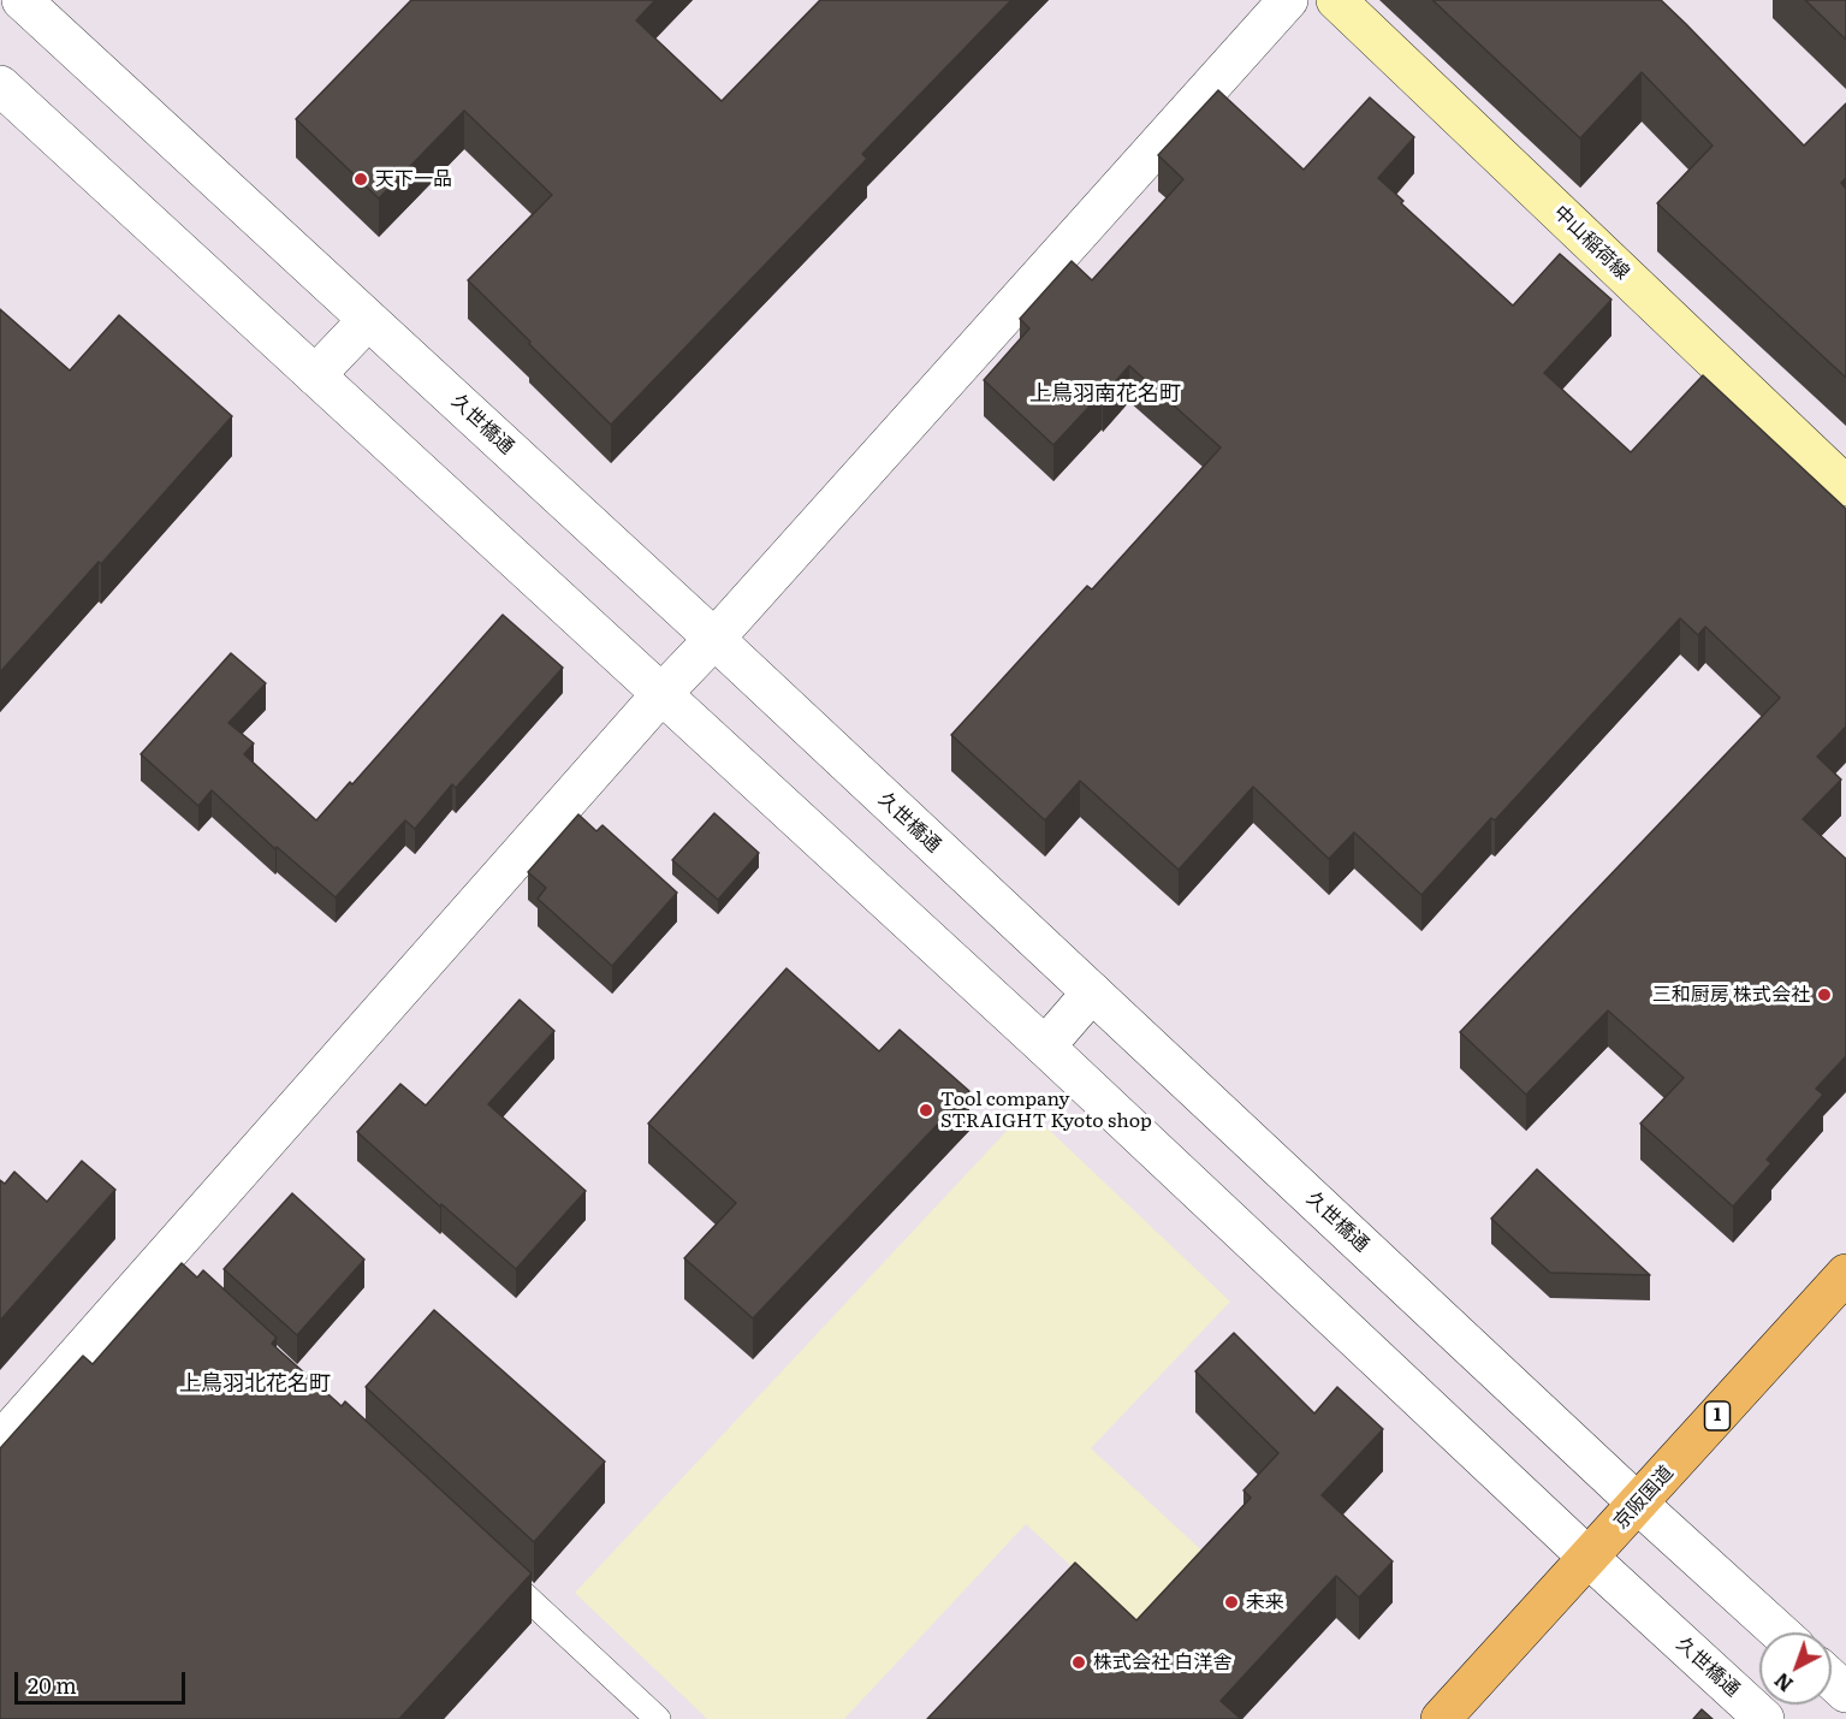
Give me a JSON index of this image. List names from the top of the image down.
{
  "streets": {
    "highway": ["1", "京阪国道"],
    "main road": ["中山稲荷線"],
    "street": ["久世橋通"]
  },
  "crossings": [
    ["久世橋通", "京阪国道"]
  ],
  "districts": ["上鳥羽南花名町", "上鳥羽北花名町"],
  "places": [
    "天下一品",
    "三和厨房 株式会社",
    "Tool company STRAIGHT Kyoto shop",
    "未来",
    "株式会社 白洋舎"
  ],
  "scale_bar": "20 m",
  "north": "bottom left"
}
